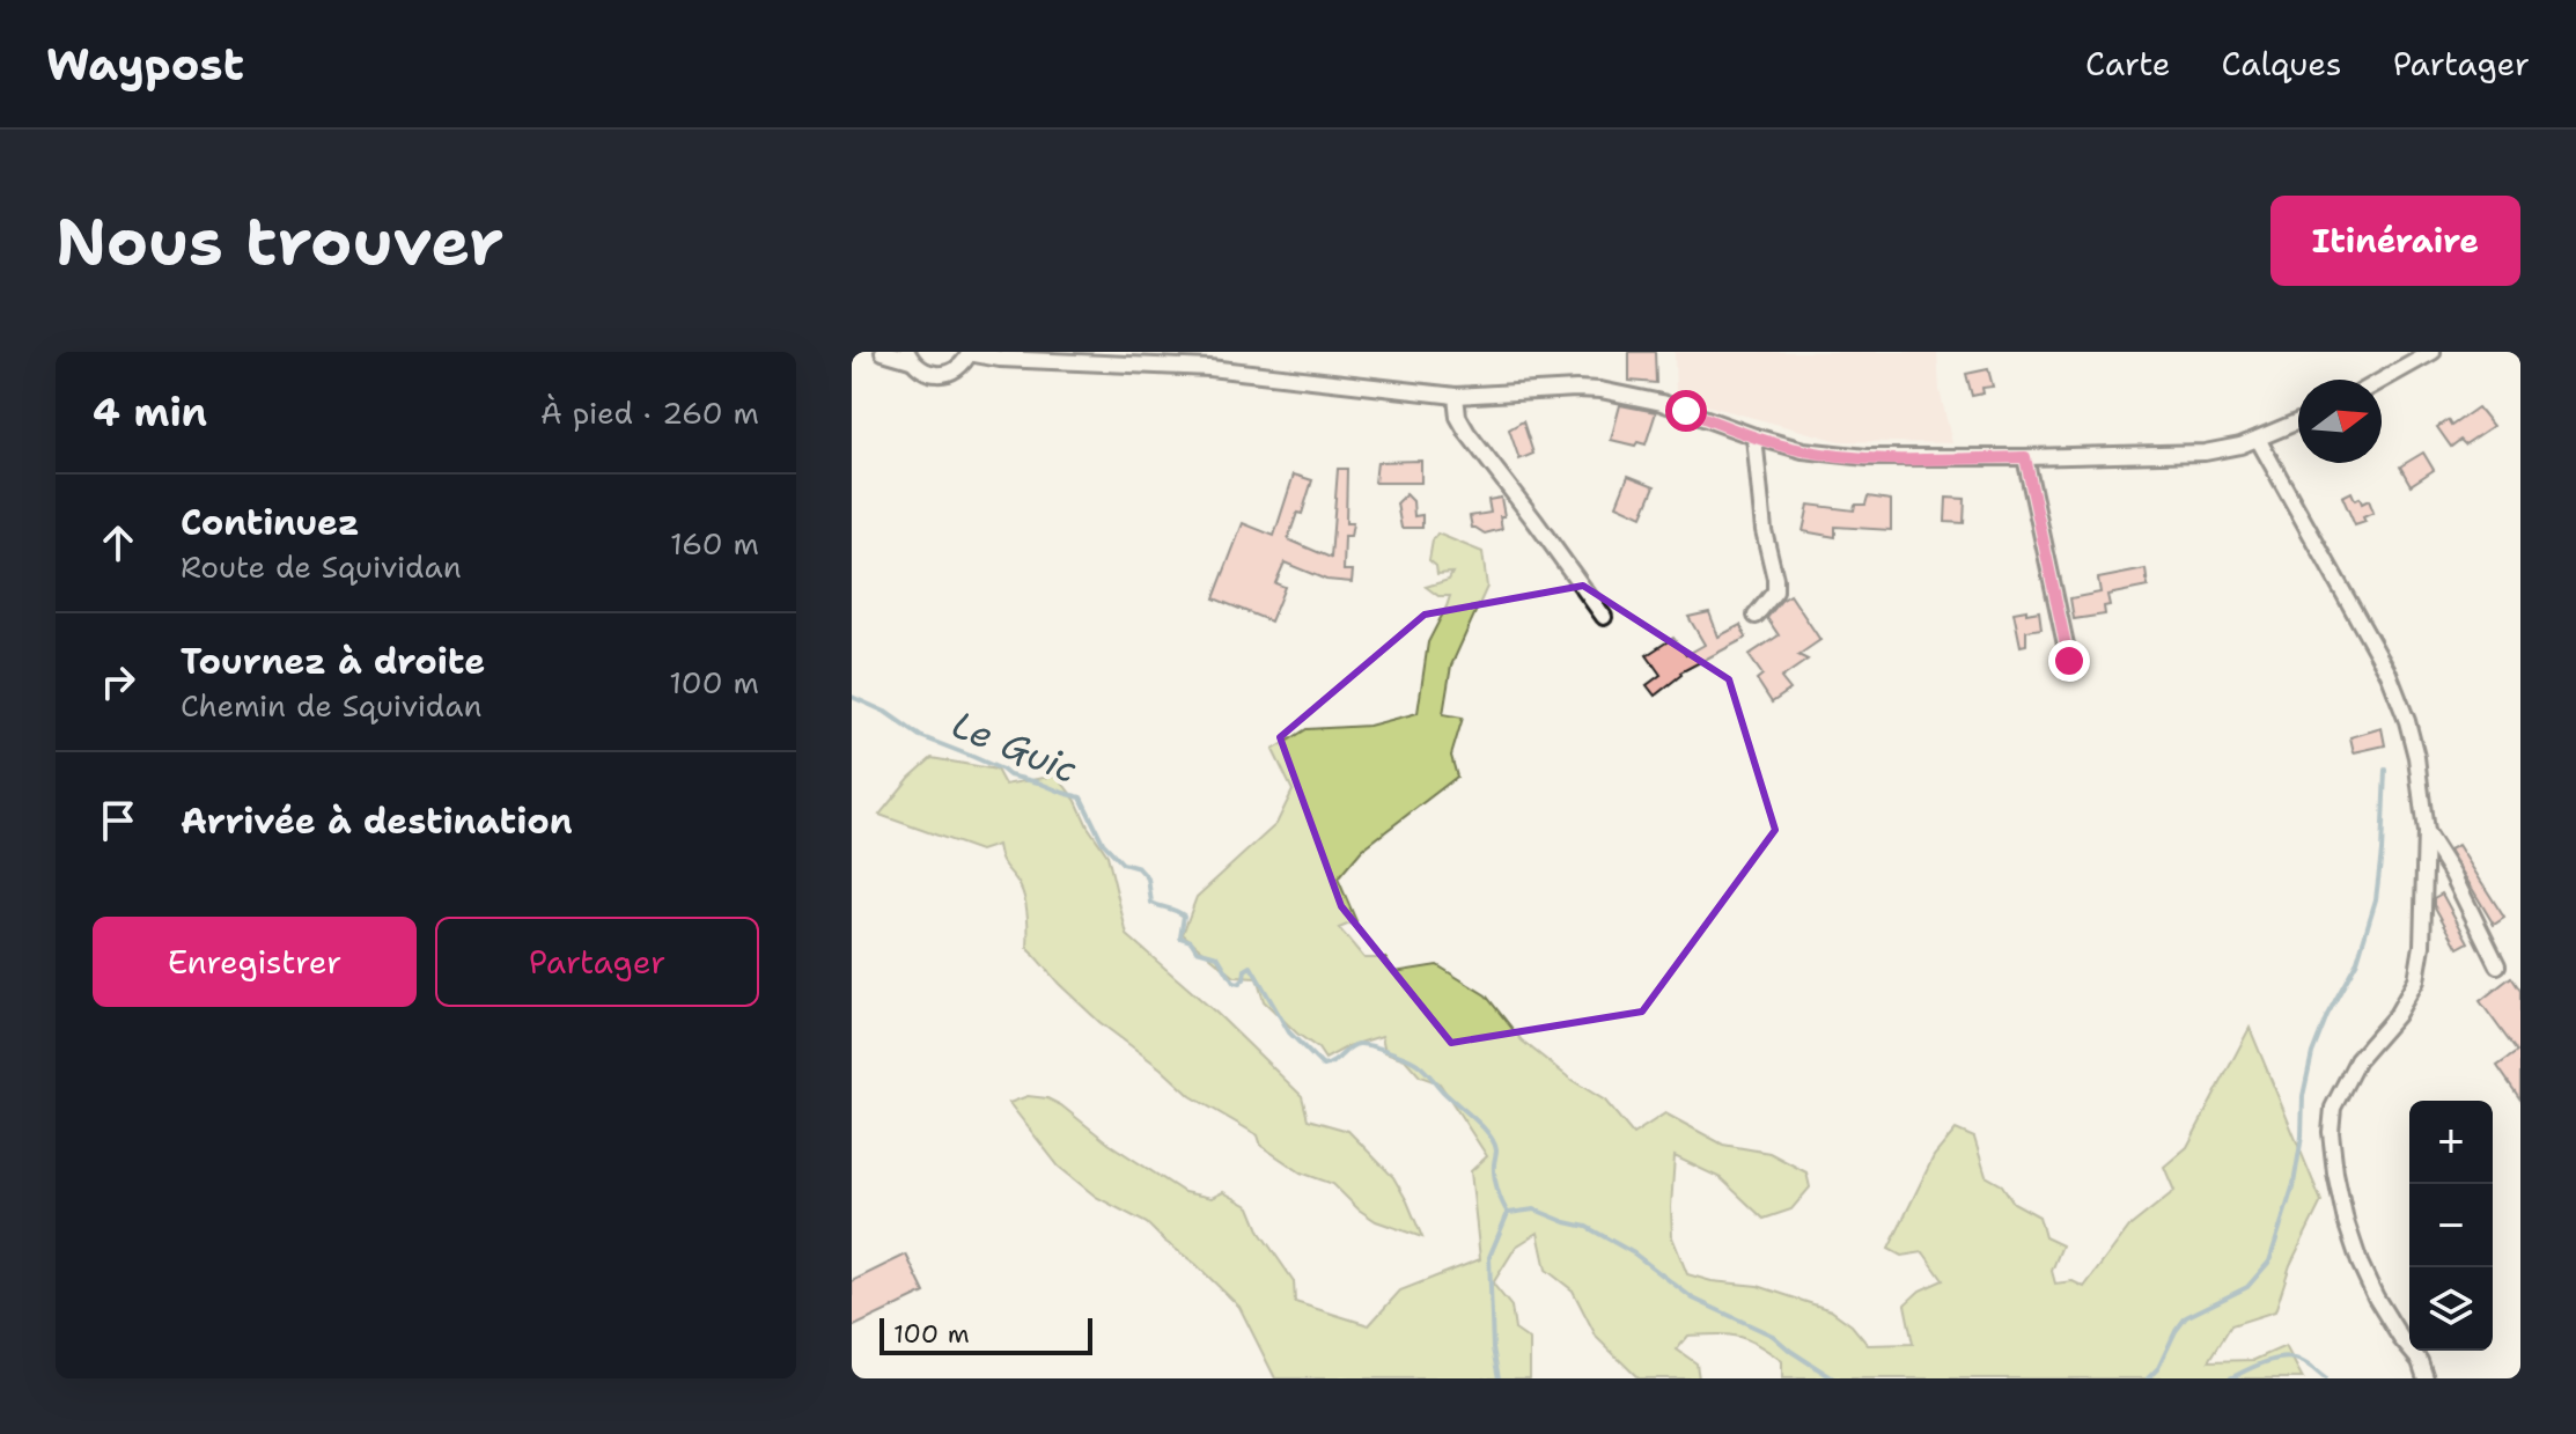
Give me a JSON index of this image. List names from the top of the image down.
{
  "water": ["Le Guic"],
  "scale_bar": "100 m",
  "north": "right",
  "page": {
    "header": "Waypost",
    "nav": ["Carte", "Calques", "Partager"],
    "buttons": [
      "Itinéraire",
      ["Enregistrer", "Partager"]
    ],
    "title": "Nous trouver",
    "heading": ["4 min", "À pied · 260 m"],
    "list": [
      ["Continuez", "Route de Squividan", "160 m"],
      ["Tournez à droite", "Chemin de Squividan", "100 m"],
      "Arrivée à destination"
    ],
    "map_buttons": ["+", "−"],
    "scale": "100 m"
  }
}
